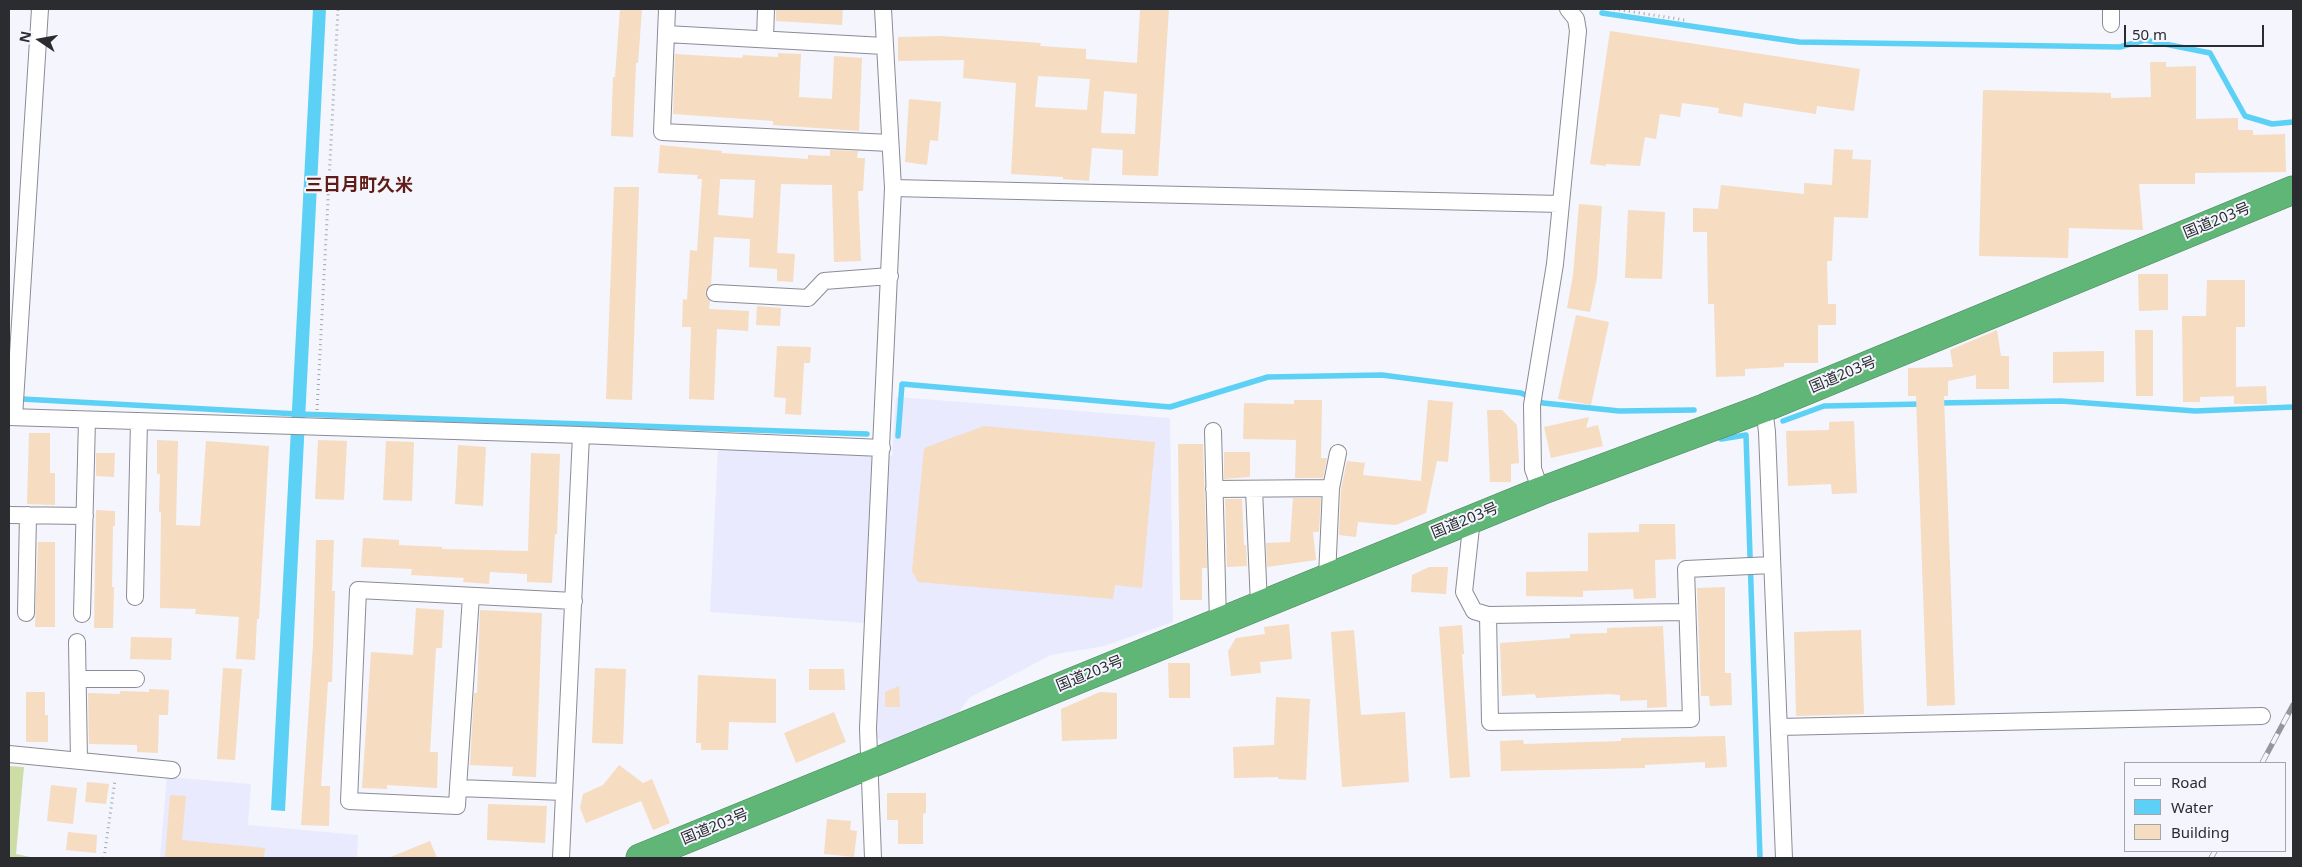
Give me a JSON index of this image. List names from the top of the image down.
{
  "streets": {
    "highway": ["国道203号"]
  },
  "districts": ["三日月町久米"],
  "legend": ["Road", "Water", "Building"],
  "scale_bar": "50 m",
  "north": "left"
}
